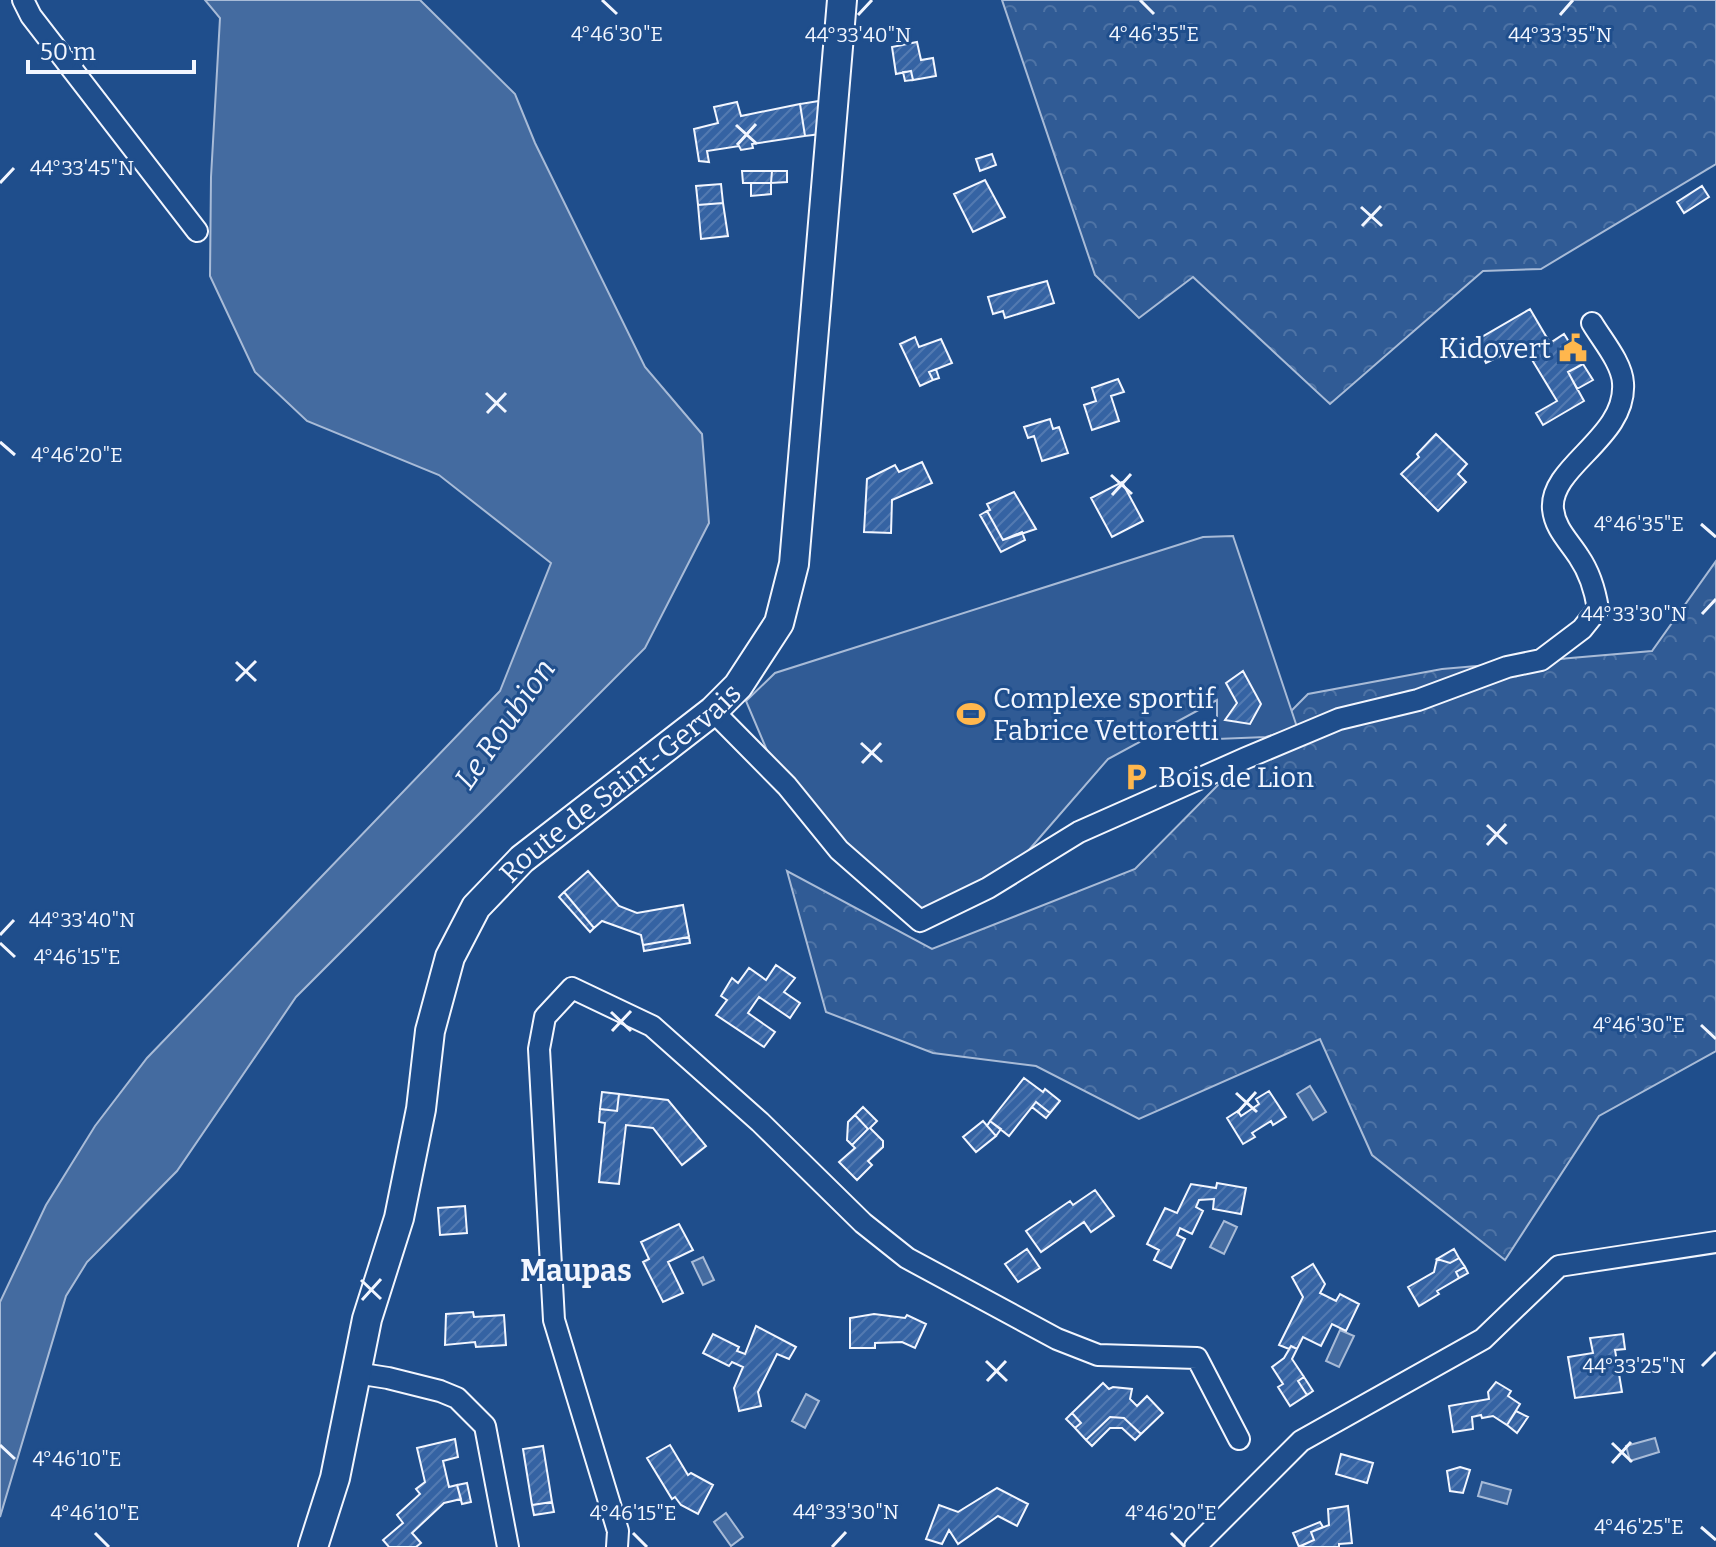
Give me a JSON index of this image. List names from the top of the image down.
{
  "streets": {
    "street": ["Route de Saint-Gervais"]
  },
  "districts": ["Maupas"],
  "water": ["Le Roubion"],
  "places": {
    "public building": ["Kidovert"],
    "sports": ["Complexe sportif Fabrice Vettoretti"],
    "parking": ["Bois de Lion"]
  },
  "scale_bar": "50 m",
  "coordinates": [
    "4°46'30\"E",
    "4°46'35\"E",
    "44°33'40\"N",
    "44°33'35\"N",
    "44°33'45\"N",
    "4°46'20\"E",
    "44°33'30\"N",
    "4°46'15\"E",
    "44°33'25\"N",
    "4°46'10\"E",
    "4°46'25\"E"
  ]
}
